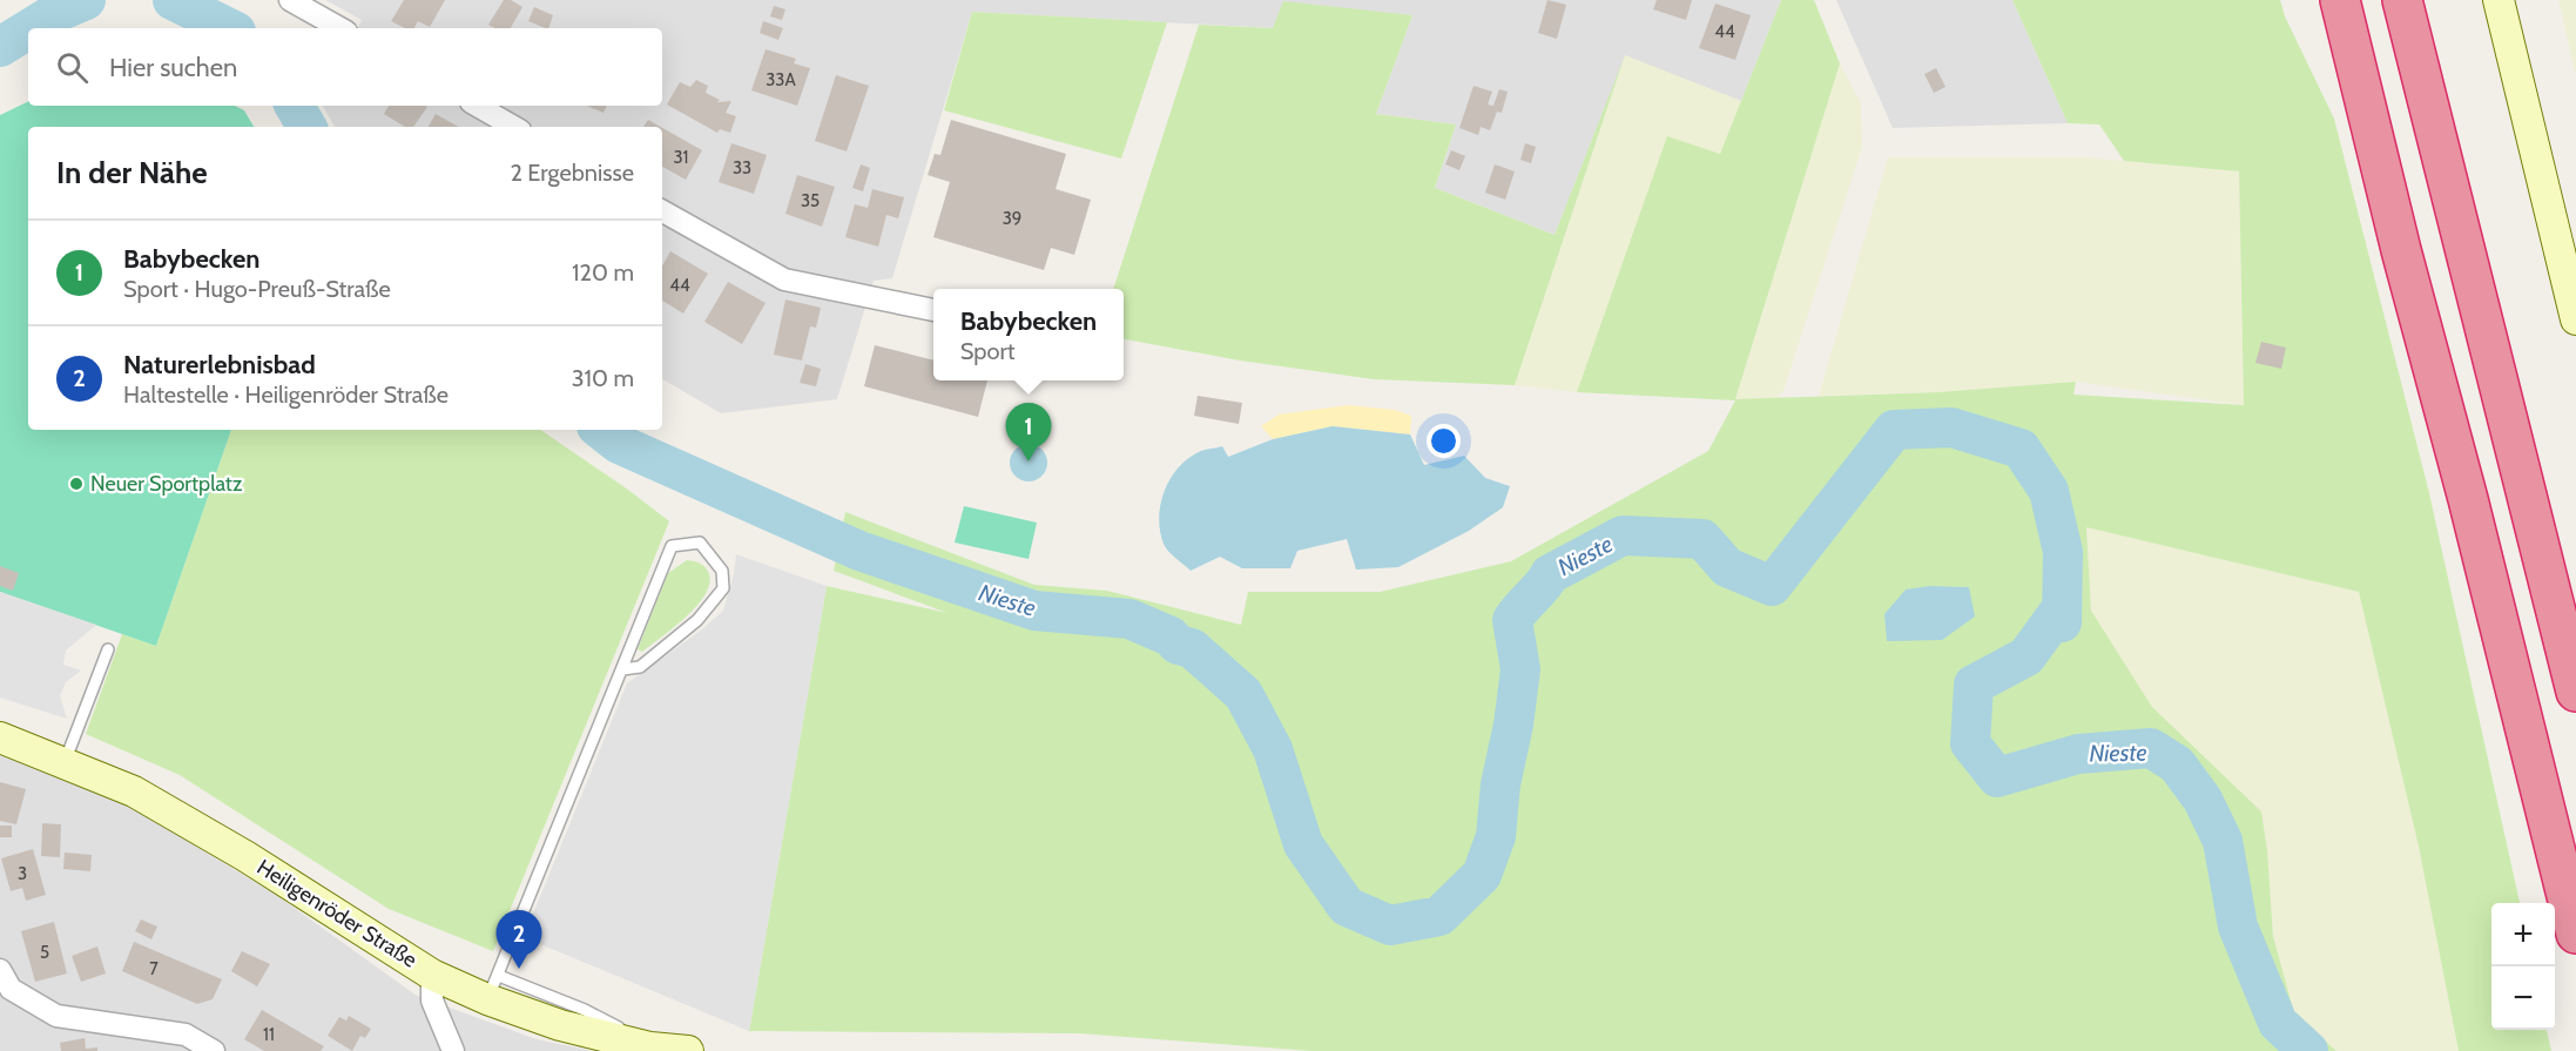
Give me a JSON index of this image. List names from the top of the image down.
{
  "streets": {
    "street": ["Heiligenröder Straße"]
  },
  "water": ["Nieste"],
  "places": ["Neuer Sportplatz"],
  "house_numbers": [
    "44",
    "33A",
    "31",
    "33",
    "35",
    "39",
    "44",
    "3",
    "5",
    "7",
    "11"
  ],
  "page": {
    "search": "Hier suchen",
    "heading": ["In der Nähe", "2 Ergebnisse"],
    "list": [
      {
        "mark": "1",
        "name": "Babybecken",
        "note": "Sport · Hugo-Preuß-Straße",
        "value": "120 m"
      },
      {
        "mark": "2",
        "name": "Naturerlebnisbad",
        "note": "Haltestelle · Heiligenröder Straße",
        "value": "310 m"
      }
    ],
    "popup": ["Babybecken", "Sport"],
    "pins": ["1", "2"],
    "map_buttons": ["+", "−"]
  }
}
